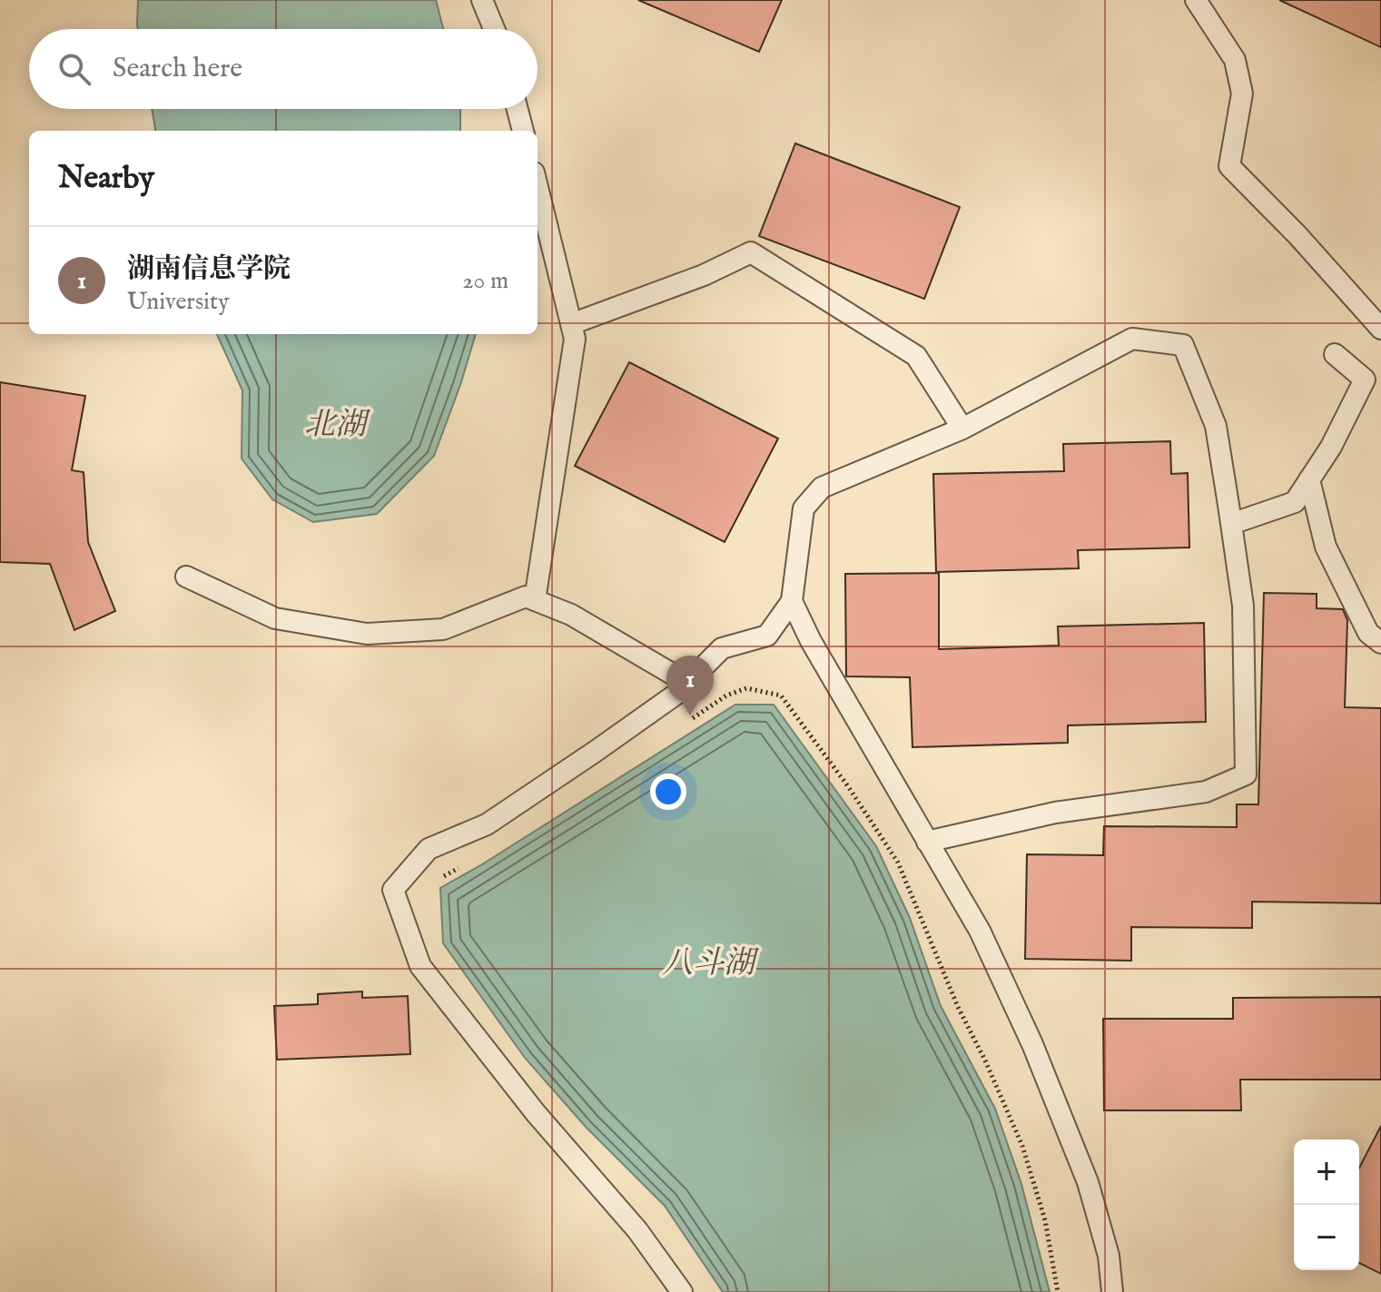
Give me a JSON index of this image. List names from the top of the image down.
{
  "water": ["北湖", "八斗湖"],
  "page": {
    "search": "Search here",
    "heading": "Nearby",
    "list": [
      {
        "mark": "1",
        "name": "湖南信息学院",
        "note": "University",
        "value": "20 m"
      }
    ],
    "pins": "1",
    "map_buttons": ["+", "−"]
  }
}
